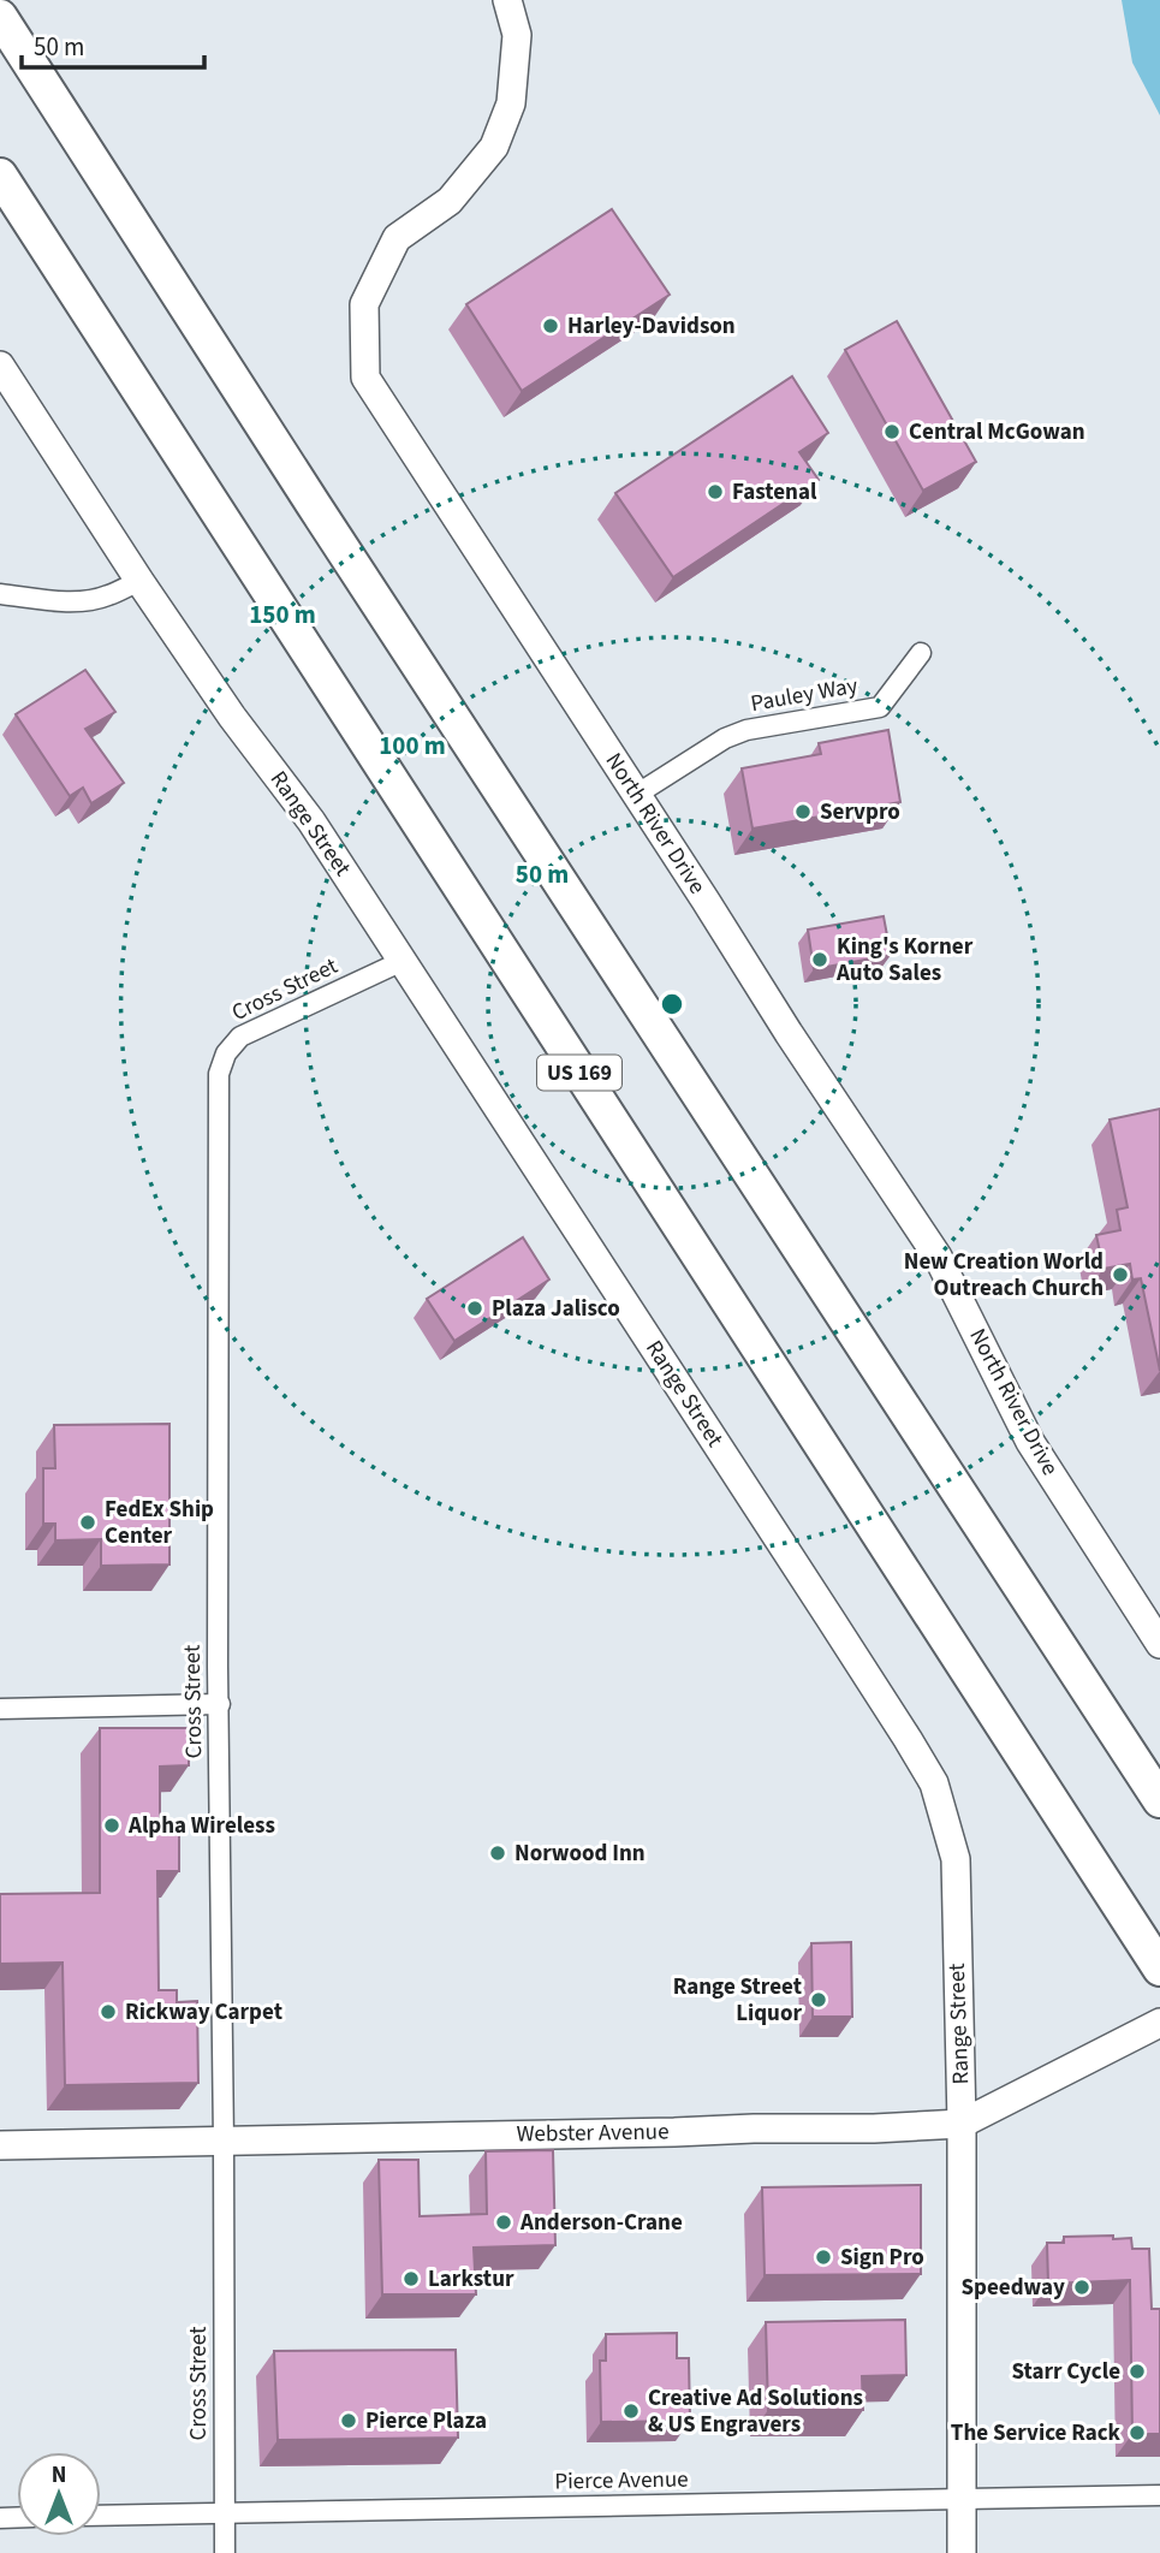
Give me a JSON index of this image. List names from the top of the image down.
{
  "streets": {
    "highway": ["US 169"],
    "street": [
      "Pauley Way",
      "Range Street",
      "North River Drive",
      "Cross Street",
      "Webster Avenue",
      "Pierce Avenue"
    ]
  },
  "crossings": [
    ["Pauley Way", "North River Drive"],
    ["Range Street", "Cross Street"],
    ["Range Street", "Webster Avenue"],
    ["Range Street", "Pierce Avenue"],
    ["Cross Street", "Webster Avenue"],
    ["Cross Street", "Pierce Avenue"]
  ],
  "places": [
    "Harley-Davidson",
    "Central McGowan",
    "Fastenal",
    "Servpro",
    "King's Korner Auto Sales",
    "New Creation World Outreach Church",
    "Plaza Jalisco",
    "FedEx Ship Center",
    "Alpha Wireless",
    "Norwood Inn",
    "Range Street Liquor",
    "Rickway Carpet",
    "Anderson-Crane",
    "Sign Pro",
    "Larkstur",
    "Speedway",
    "Starr Cycle",
    "Creative Ad Solutions & US Engravers",
    "Pierce Plaza",
    "The Service Rack"
  ],
  "scale_bar": "50 m",
  "north": "top",
  "rings": ["150 m", "100 m", "50 m"]
}
